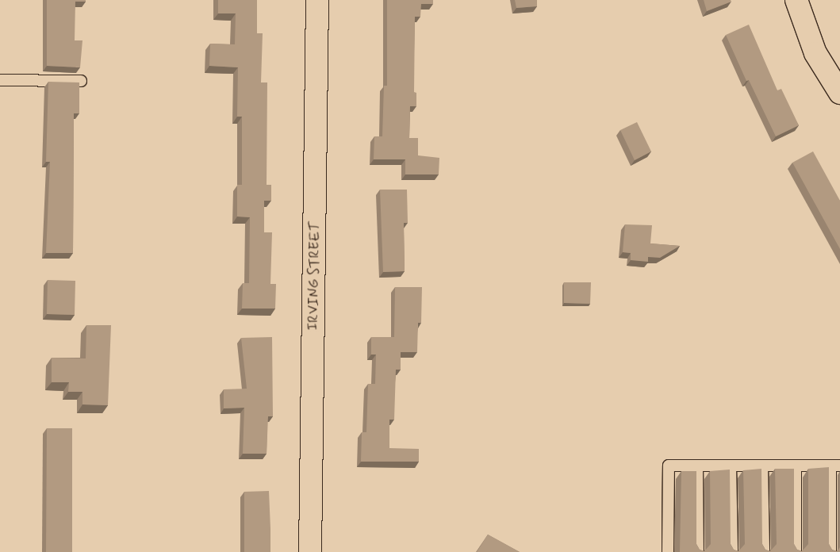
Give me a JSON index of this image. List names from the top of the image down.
{
  "streets": {
    "street": ["IRVING STREET"]
  }
}
